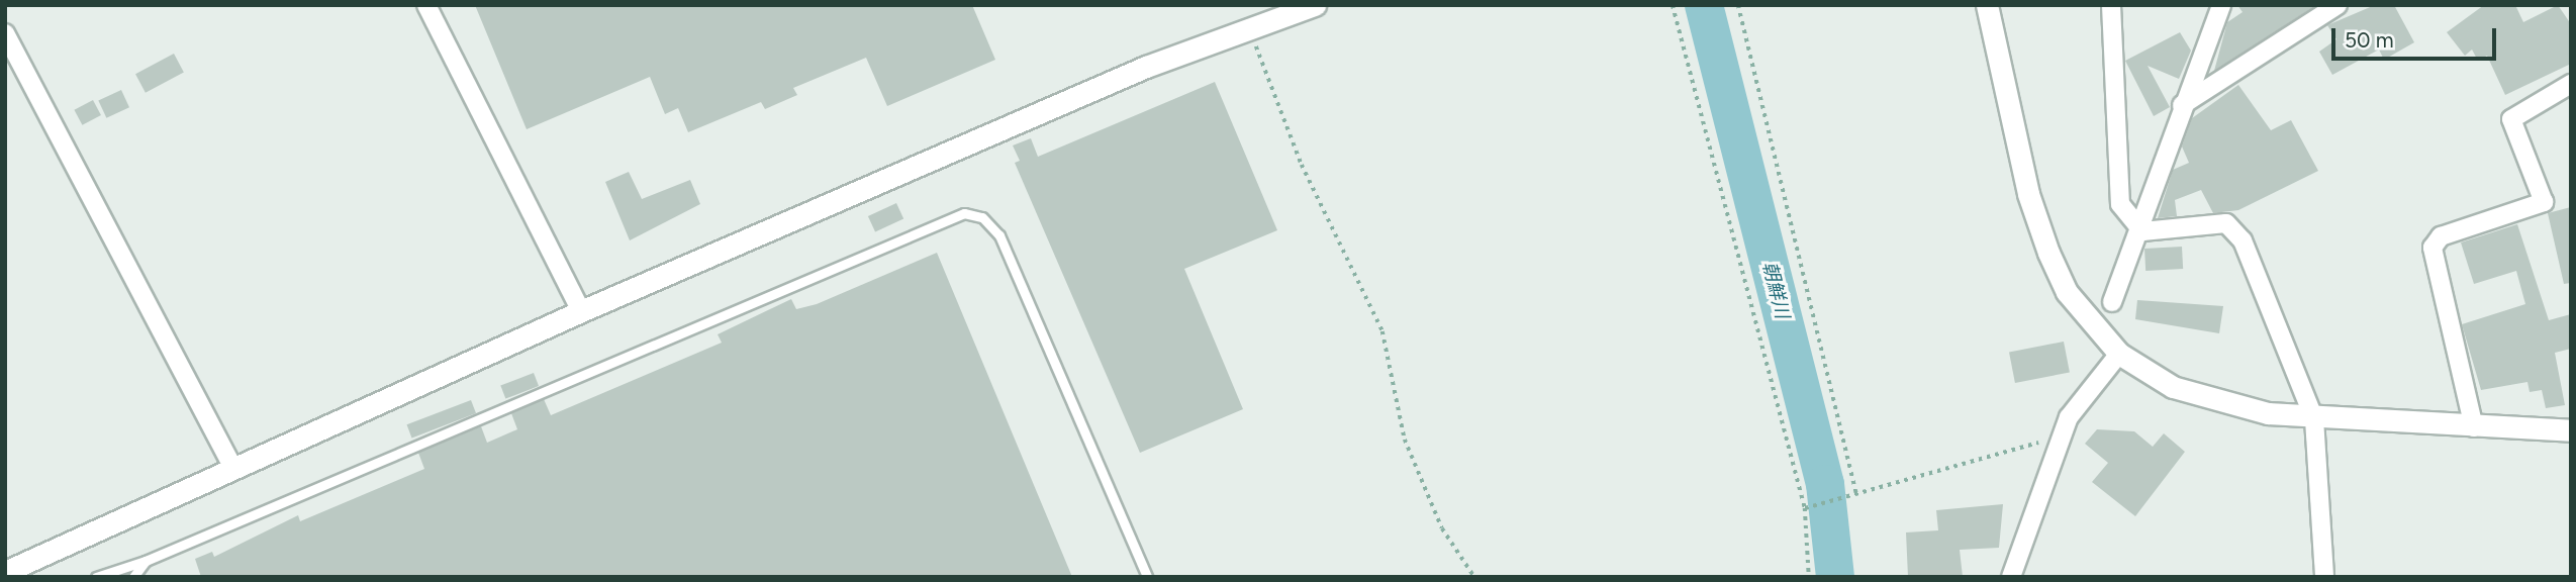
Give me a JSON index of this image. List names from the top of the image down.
{
  "water": ["朝鮮川"],
  "scale_bar": "50 m"
}
